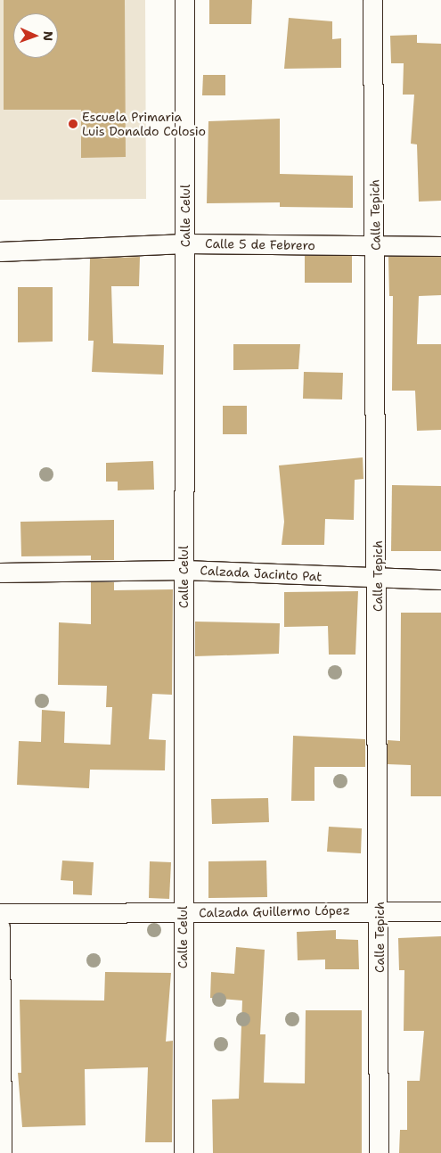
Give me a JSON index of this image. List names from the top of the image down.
{
  "streets": {
    "street": [
      "Calle Tepich",
      "Calle Celul",
      "Calle 5 de Febrero",
      "Calzada Jacinto Pat",
      "Calzada Guillermo López"
    ]
  },
  "crossings": [
    ["Calle Tepich", "Calle 5 de Febrero"],
    ["Calle Tepich", "Calzada Jacinto Pat"],
    ["Calle Tepich", "Calzada Guillermo López"],
    ["Calle Celul", "Calle 5 de Febrero"],
    ["Calle Celul", "Calzada Jacinto Pat"],
    ["Calle Celul", "Calzada Guillermo López"]
  ],
  "places": ["Escuela Primaria Luis Donaldo Colosio"],
  "north": "right"
}
